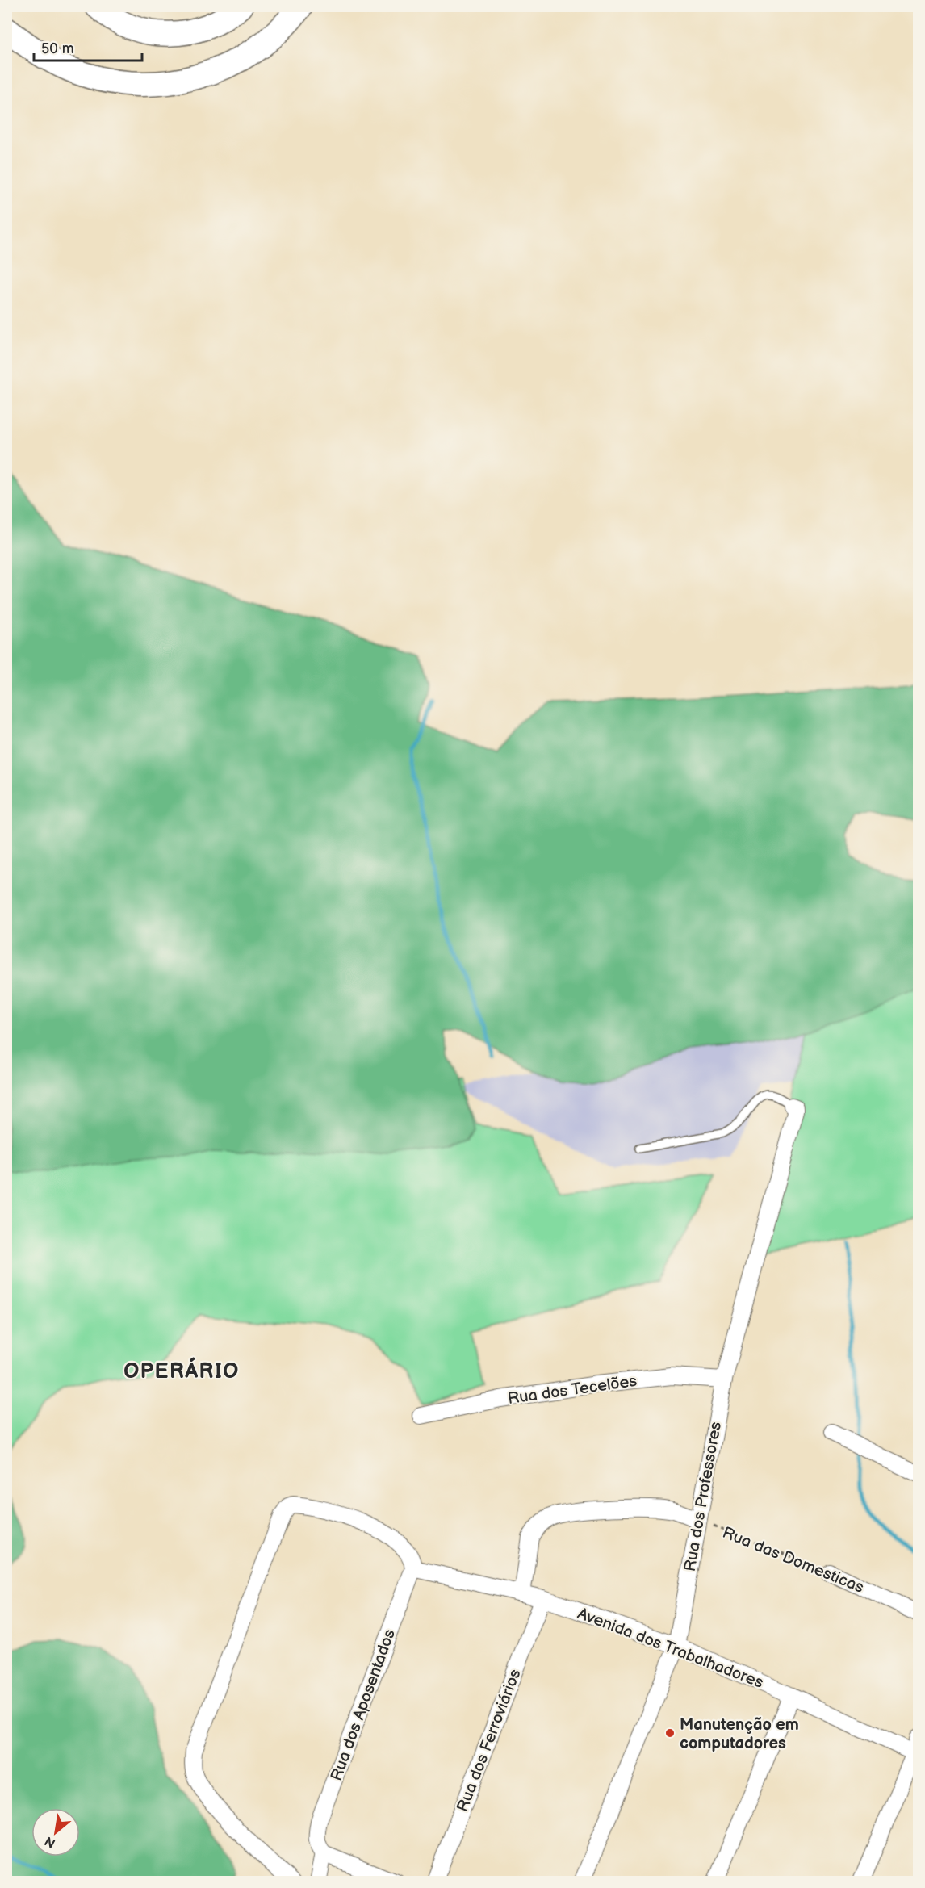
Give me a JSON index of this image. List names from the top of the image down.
{
  "streets": {
    "street": [
      "Rua dos Tecelões",
      "Rua dos Professores",
      "Rua das Domesticas",
      "Avenida dos Trabalhadores",
      "Rua dos Aposentados",
      "Rua dos Ferroviários"
    ]
  },
  "crossings": [
    ["Rua dos Tecelões", "Rua dos Professores"],
    ["Rua dos Professores", "Rua das Domesticas"],
    ["Rua dos Professores", "Avenida dos Trabalhadores"],
    ["Avenida dos Trabalhadores", "Rua dos Aposentados"],
    ["Avenida dos Trabalhadores", "Rua dos Ferroviários"]
  ],
  "districts": ["OPERÁRIO"],
  "places": ["Manutenção em computadores"],
  "scale_bar": "50 m",
  "north": "bottom left"
}
